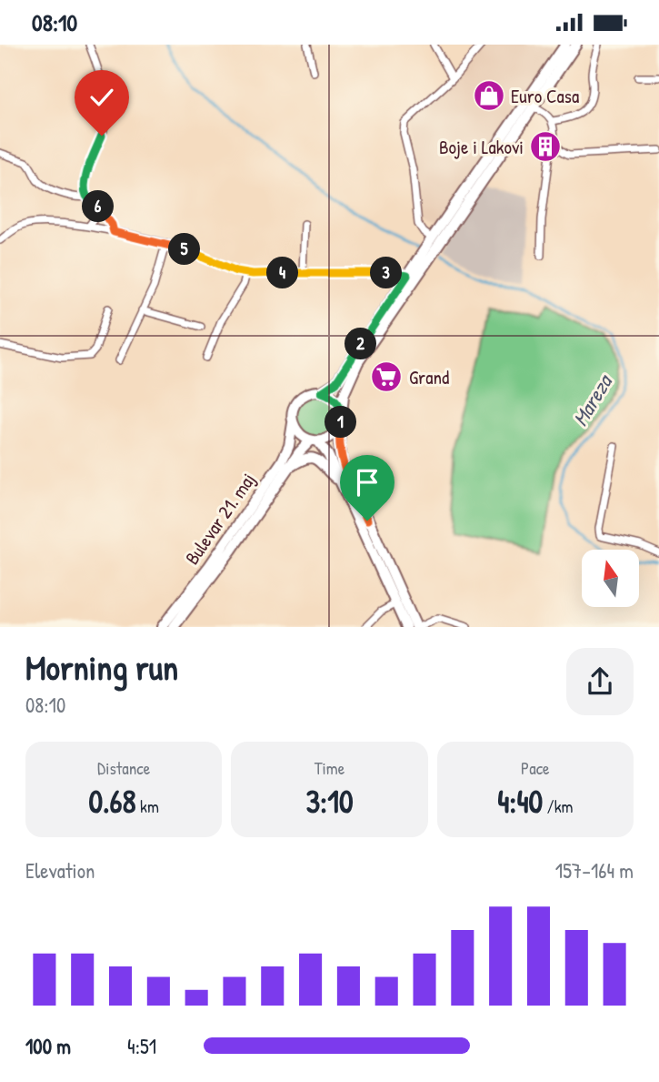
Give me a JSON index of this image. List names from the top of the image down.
{
  "streets": {
    "main road": ["Bulevar 21. maj"]
  },
  "water": ["Mareza"],
  "places": {
    "shop": ["Euro Casa"],
    "building": ["Boje i Lakovi"],
    "supermarket": ["Grand"]
  },
  "north": "top",
  "page": {
    "status": "08:10",
    "pins": [
      "6",
      "5",
      "3",
      "4",
      "2",
      "1"
    ],
    "heading": ["Morning run", "08:10"],
    "stats": [
      ["Distance", "0.68 km"],
      ["Time", "3:10"],
      ["Pace", "4:40 /km"]
    ],
    "chart": ["Elevation", "157–164 m"],
    "list": [
      {
        "name": "100 m",
        "note": "4:51"
      }
    ]
  }
}
